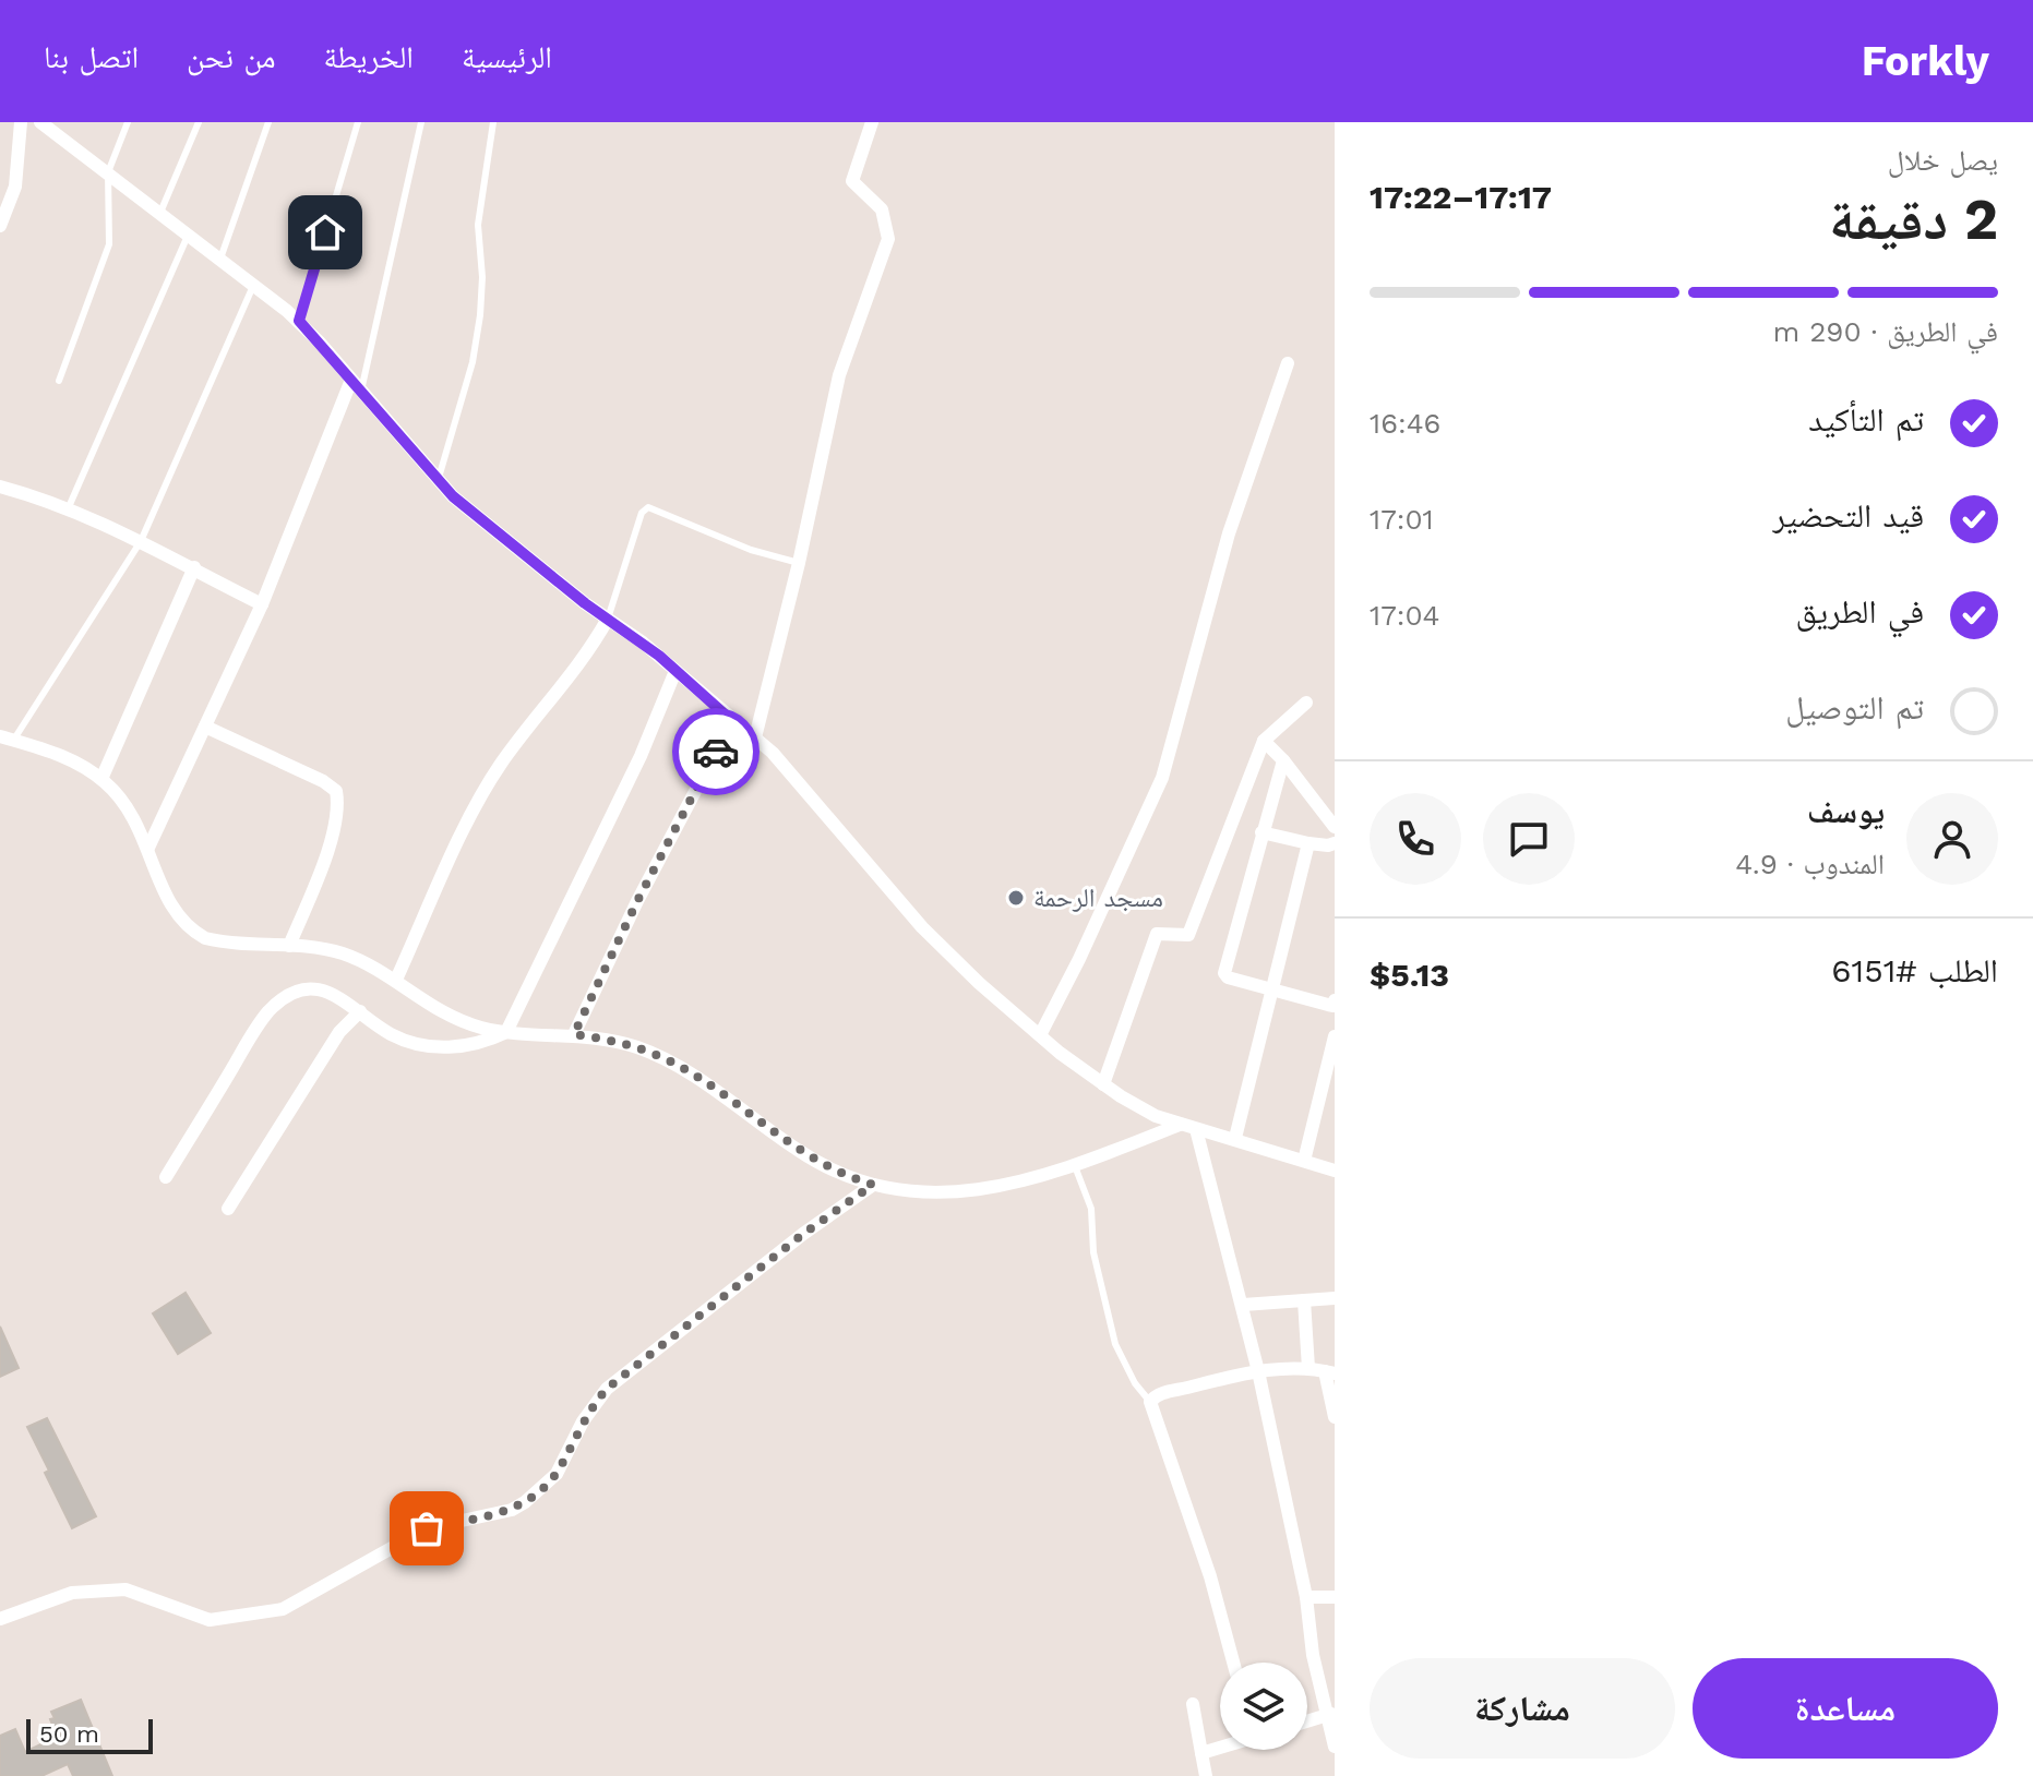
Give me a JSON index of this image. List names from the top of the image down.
{
  "places": ["مسجد الرحمة"],
  "scale_bar": "50 m",
  "page": {
    "header": "Forkly",
    "nav": [
      "الرئيسية",
      "الخريطة",
      "من نحن",
      "اتصل بنا"
    ],
    "heading": ["2 دقيقة", "يصل خلال", "17:17–17:22"],
    "panel": [
      "يوسف",
      "المندوب · 4.9",
      "الطلب #6151",
      "$5.13"
    ],
    "bar": "في الطريق · 290 m",
    "list": [
      ["تم التأكيد", "16:46"],
      ["قيد التحضير", "17:01"],
      ["في الطريق", "17:04"],
      "تم التوصيل"
    ],
    "buttons": ["مساعدة", "مشاركة"],
    "scale": "50 m"
  }
}
